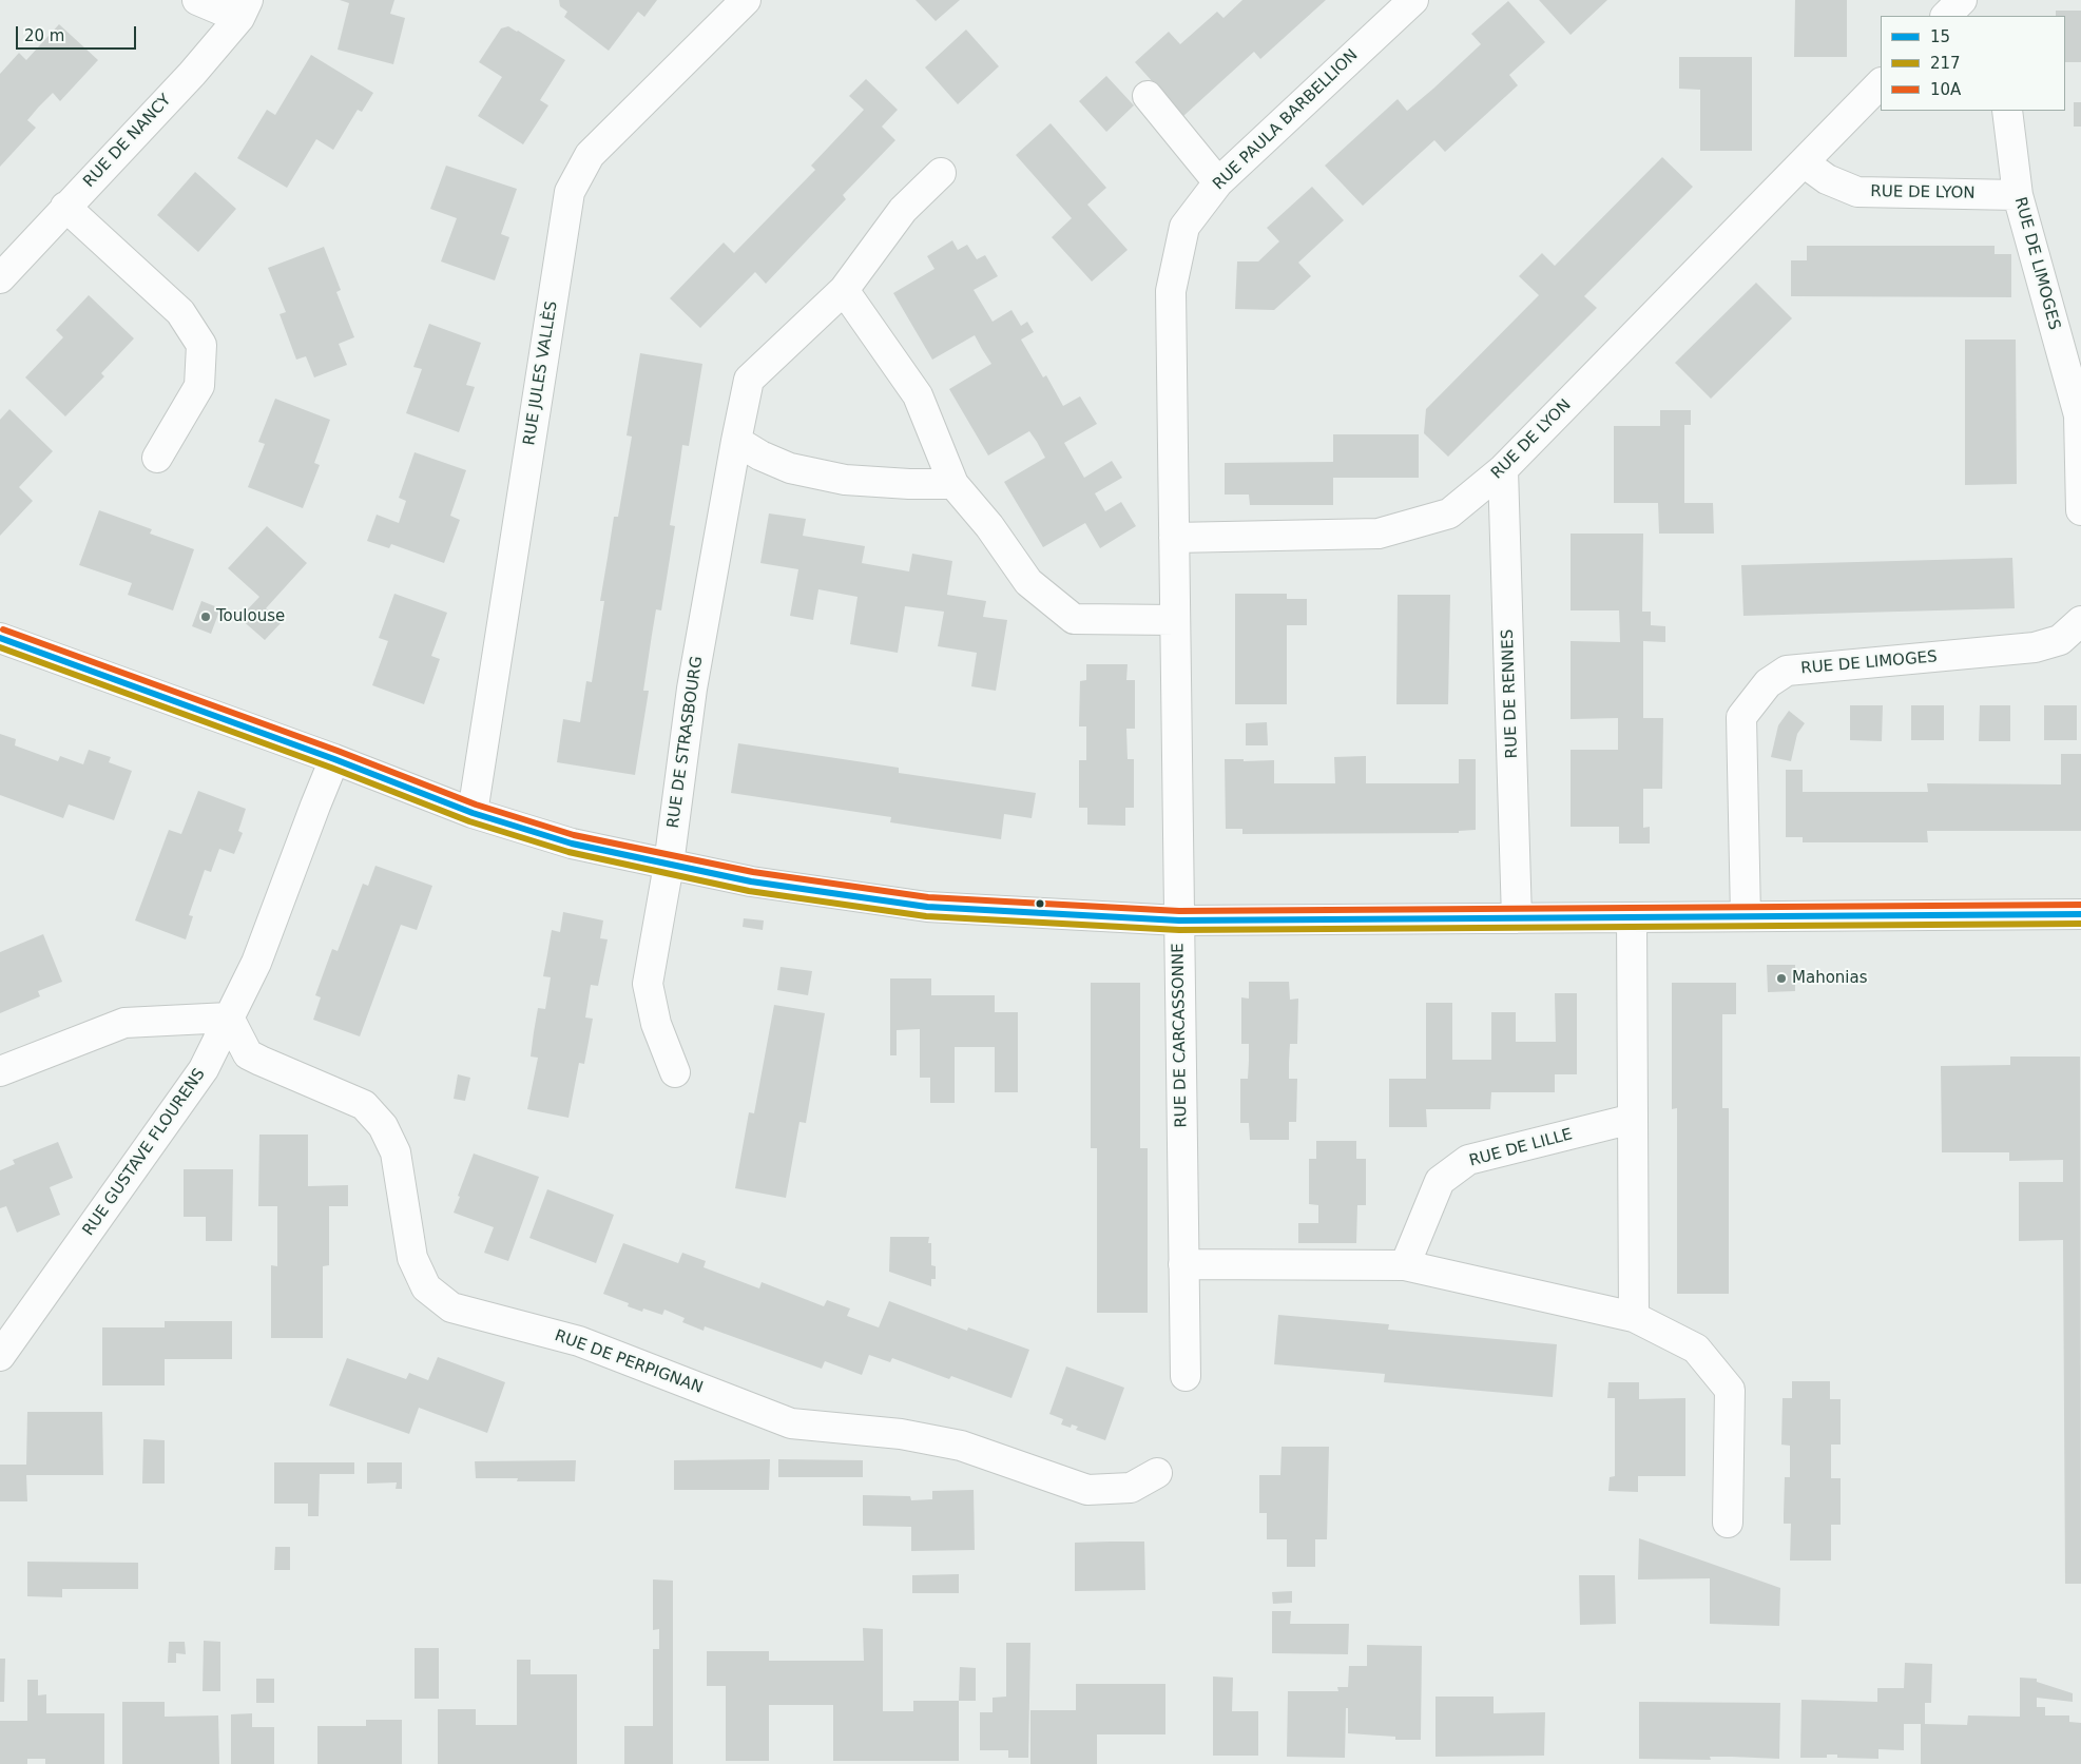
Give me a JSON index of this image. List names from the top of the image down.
{
  "streets": {
    "street": [
      "RUE PAULA BARBELLION",
      "RUE DE NANCY",
      "RUE DE LYON",
      "RUE DE LIMOGES",
      "RUE JULES VALLÈS",
      "RUE DE RENNES",
      "RUE DE STRASBOURG",
      "RUE DE CARCASSONNE",
      "RUE DE LILLE",
      "RUE GUSTAVE FLOURENS",
      "RUE DE PERPIGNAN"
    ]
  },
  "crossings": [
    ["RUE PAULA BARBELLION", "RUE DE LYON"],
    ["RUE PAULA BARBELLION", "RUE DE CARCASSONNE"],
    ["RUE DE LYON", "RUE DE LIMOGES"],
    ["RUE DE LYON", "RUE DE RENNES"],
    ["RUE DE LYON", "RUE DE CARCASSONNE"],
    ["RUE GUSTAVE FLOURENS", "RUE DE PERPIGNAN"]
  ],
  "places": ["Toulouse", "Mahonias"],
  "lines": ["transit line 10A", "transit line 15", "transit line 217"],
  "legend": ["15", "217", "10A"],
  "scale_bar": "20 m"
}
